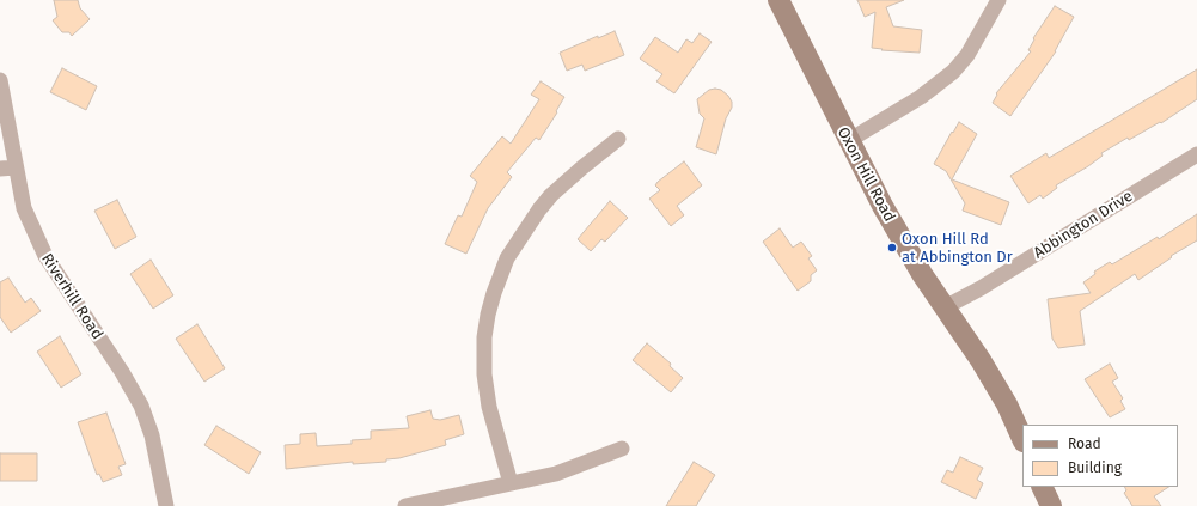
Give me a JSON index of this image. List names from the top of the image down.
{
  "streets": {
    "main road": ["Oxon Hill Road"],
    "street": ["Abbington Drive", "Riverhill Road"]
  },
  "crossings": [
    ["Oxon Hill Road", "Abbington Drive"]
  ],
  "places": ["Oxon Hill Rd at Abbington Dr"],
  "legend": ["Road", "Building"]
}
